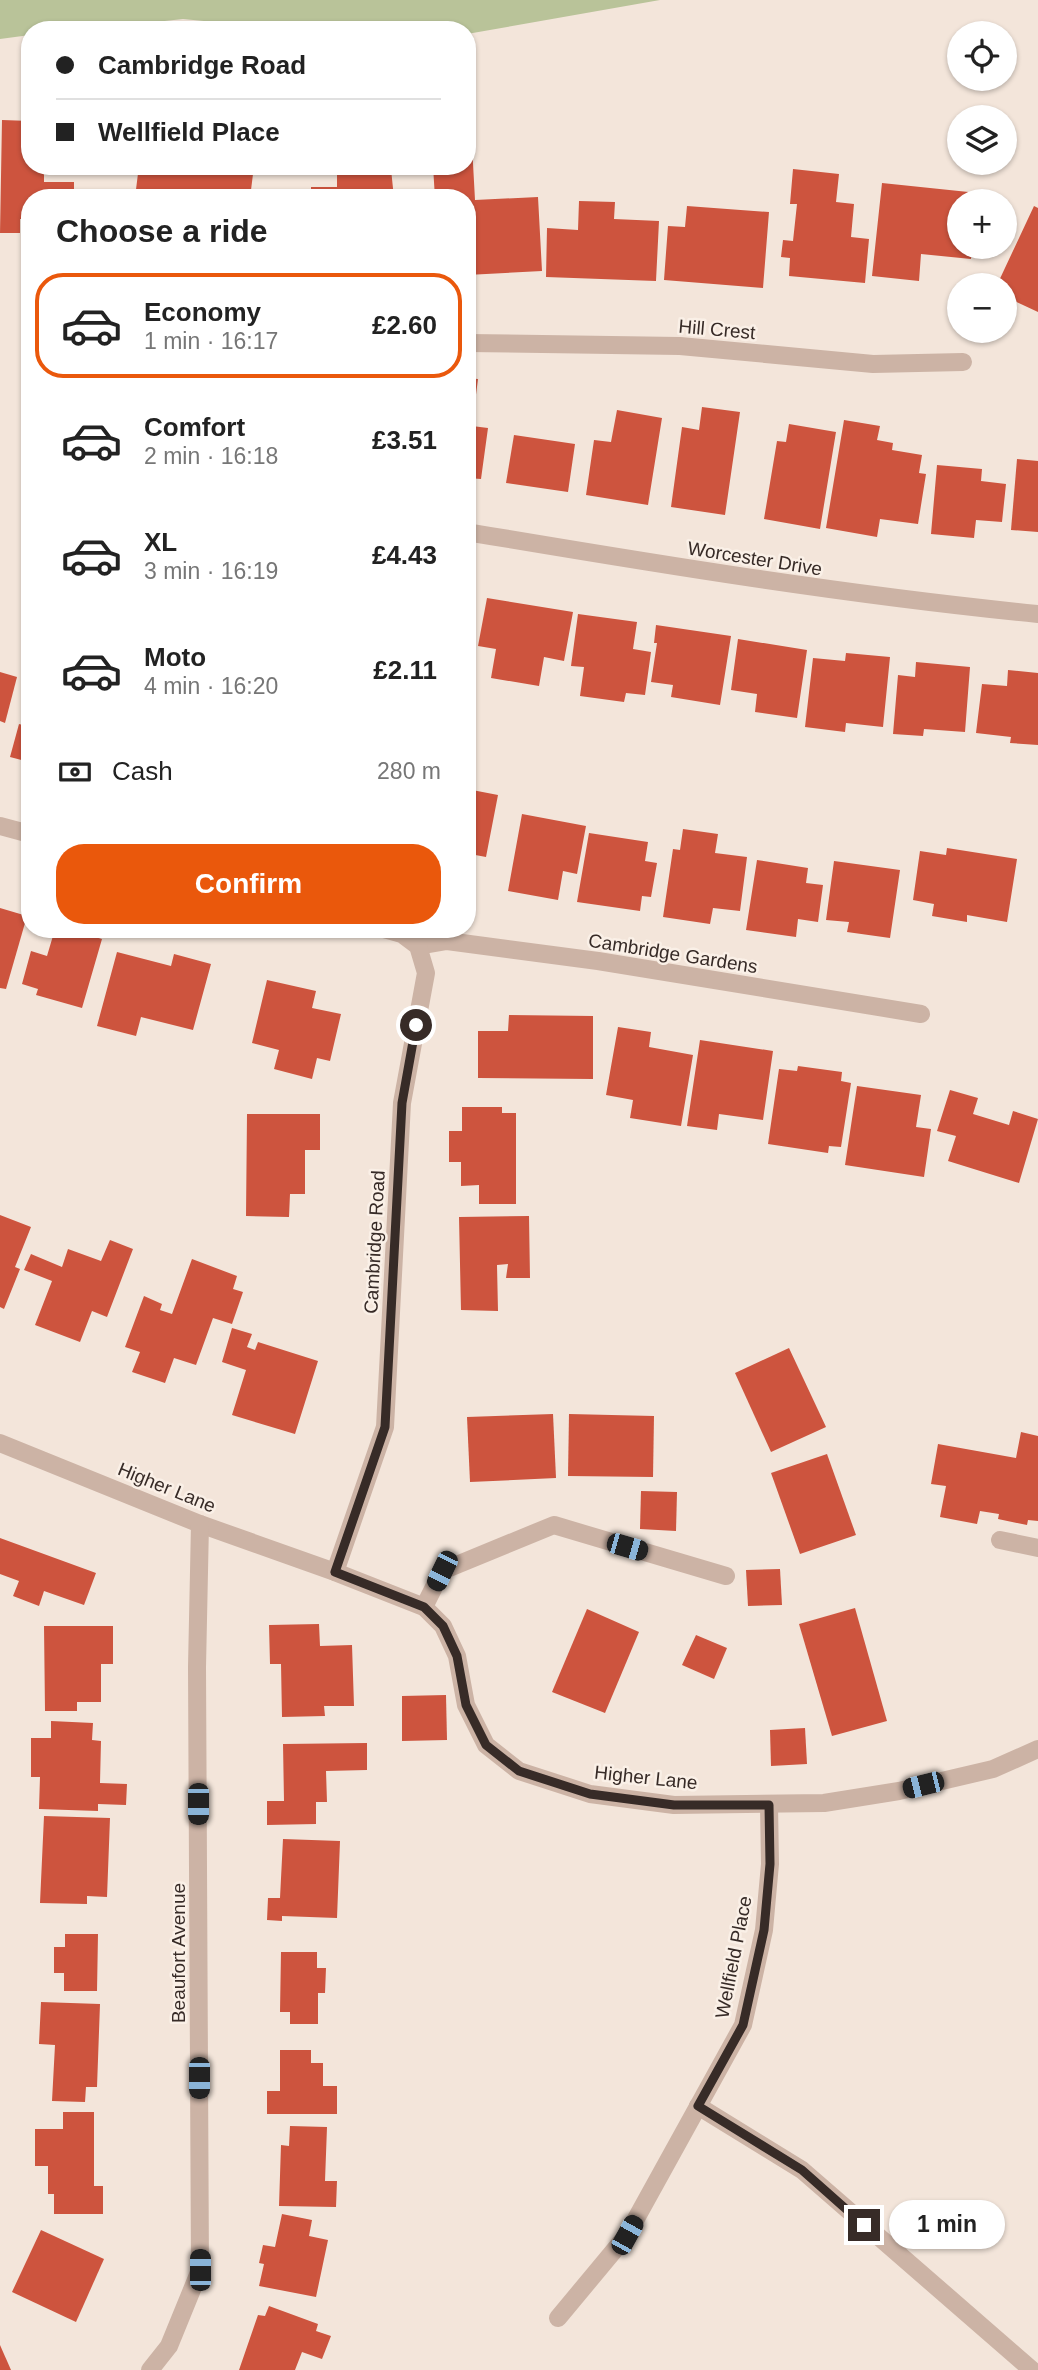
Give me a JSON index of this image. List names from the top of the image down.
{
  "streets": {
    "street": [
      "Hill Crest",
      "Worcester Drive",
      "Cambridge Gardens",
      "Cambridge Road",
      "Higher Lane",
      "Beaufort Avenue",
      "Wellfield Place"
    ]
  },
  "crossings": [
    ["Cambridge Gardens", "Cambridge Road"],
    ["Cambridge Road", "Higher Lane"],
    ["Higher Lane", "Beaufort Avenue"],
    ["Higher Lane", "Wellfield Place"]
  ],
  "page": {
    "map_buttons": ["+", "−"],
    "banner": ["Cambridge Road", "Wellfield Place"],
    "heading": "Choose a ride",
    "list": [
      {
        "name": "Economy",
        "note": "1 min · 16:17",
        "value": "£2.60"
      },
      {
        "name": "Comfort",
        "note": "2 min · 16:18",
        "value": "£3.51"
      },
      {
        "name": "XL",
        "note": "3 min · 16:19",
        "value": "£4.43"
      },
      {
        "name": "Moto",
        "note": "4 min · 16:20",
        "value": "£2.11"
      }
    ],
    "pay": ["Cash", "280 m"],
    "buttons": "Confirm",
    "bubble": "1 min"
  }
}
